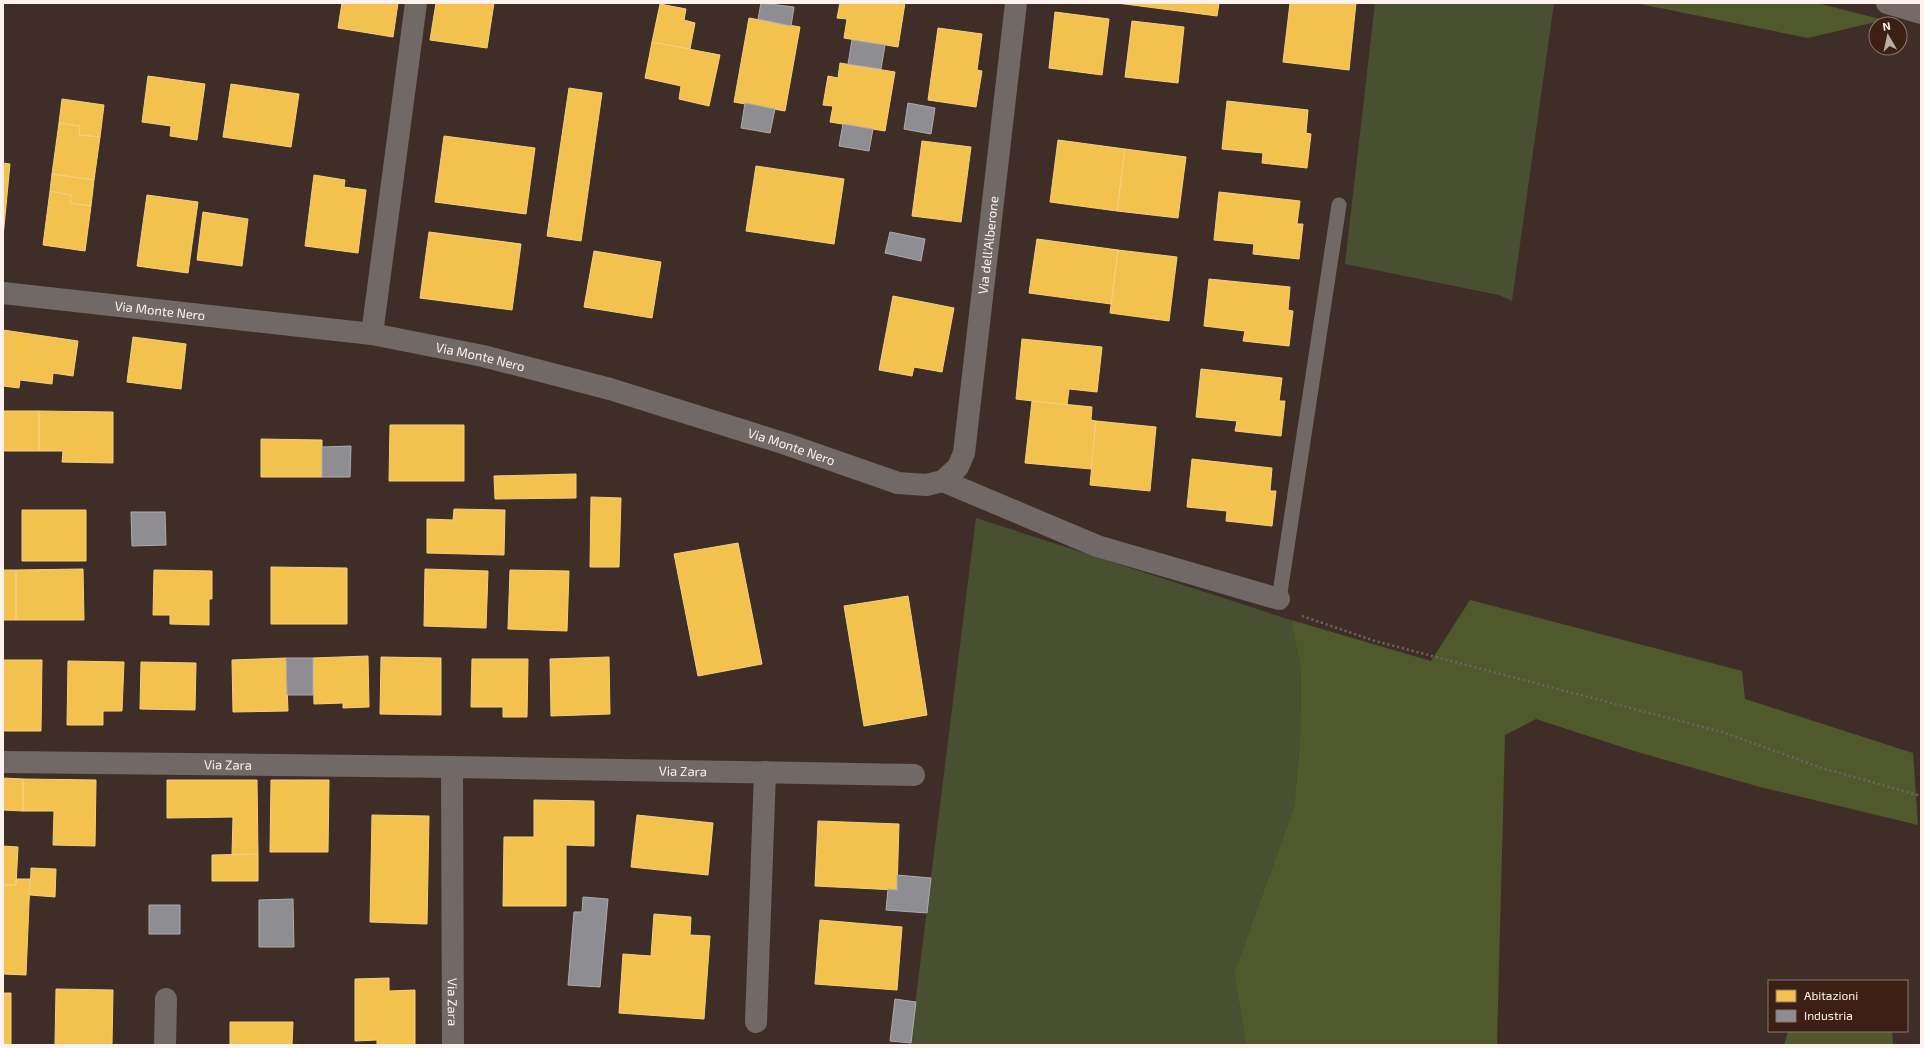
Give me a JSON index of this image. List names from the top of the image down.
{
  "streets": {
    "street": ["Via dell'Alberone", "Via Monte Nero", "Via Zara"]
  },
  "crossings": [
    ["Via dell'Alberone", "Via Monte Nero"]
  ],
  "legend": ["Abitazioni", "Industria"],
  "north": "top"
}
